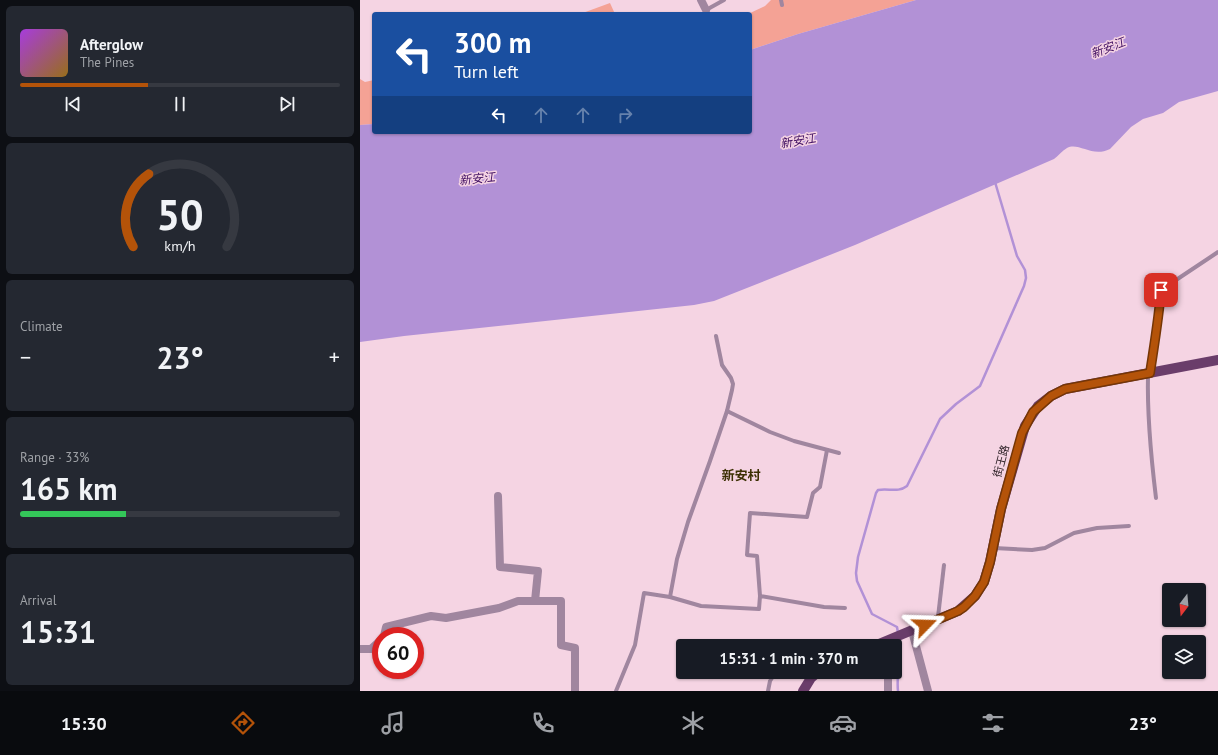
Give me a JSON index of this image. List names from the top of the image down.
{
  "streets": {
    "main road": ["街王路"]
  },
  "districts": ["新安村"],
  "water": ["新安江"],
  "north": "bottom",
  "page": {
    "turn": ["300 m", "Turn left"],
    "song": ["Afterglow", "The Pines"],
    "tile": [
      "Climate",
      ["Range · 33%", "165 km"],
      ["Arrival", "15:31"]
    ],
    "heat": ["−", "23°", "+"],
    "limit": "60",
    "trip": "15:31 · 1 min · 370 m",
    "tabs": ["15:30", "23°"],
    "gauge": ["50", "km/h"]
  }
}
